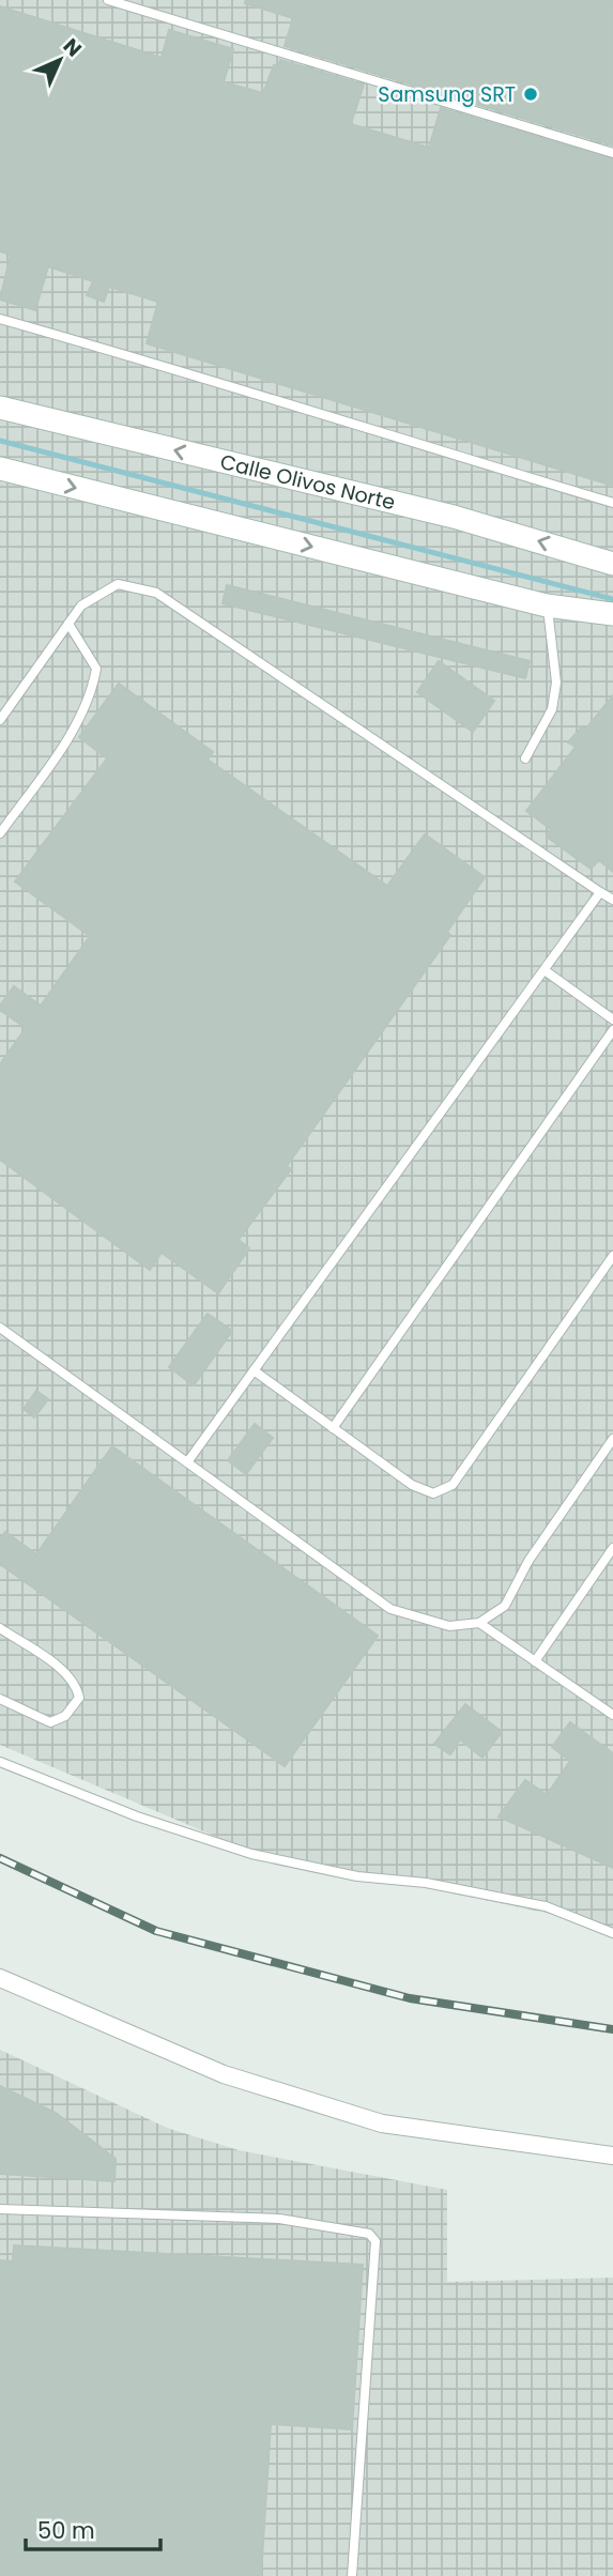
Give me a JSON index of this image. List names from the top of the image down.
{
  "streets": {
    "main road": ["Calle Olivos Norte"]
  },
  "places": ["Samsung SRT"],
  "scale_bar": "50 m",
  "north": "top right"
}
